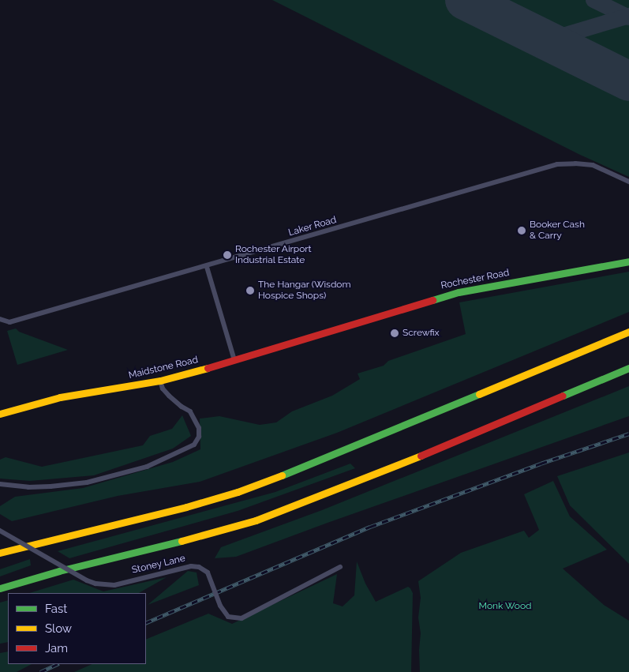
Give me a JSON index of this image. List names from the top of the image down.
{
  "streets": {
    "main road": ["Rochester Road", "Maidstone Road"],
    "street": ["Laker Road", "Stoney Lane"]
  },
  "crossings": [
    ["Rochester Road", "Maidstone Road"]
  ],
  "parks": ["Monk Wood"],
  "places": [
    "Booker Cash & Carry",
    "Rochester Airport Industrial Estate",
    "The Hangar (Wisdom Hospice Shops)",
    "Screwfix"
  ],
  "legend": ["Fast", "Slow", "Jam"]
}
